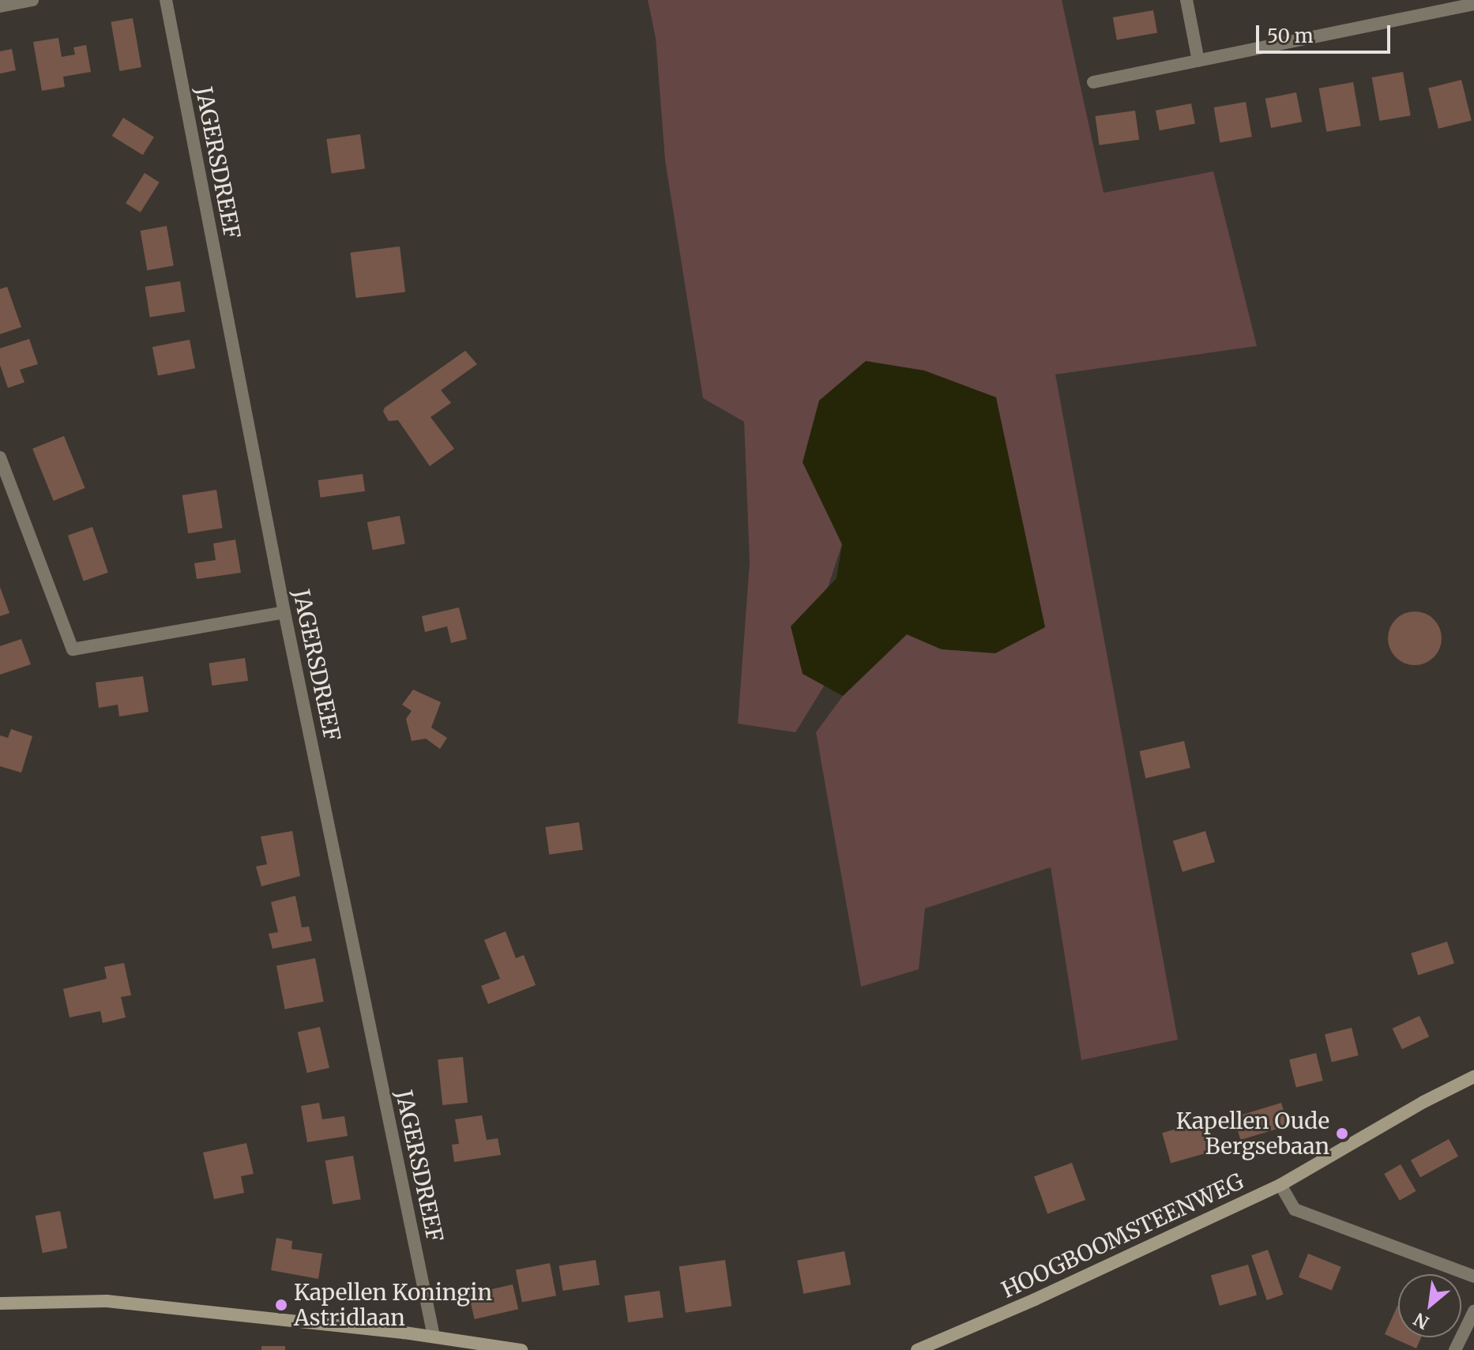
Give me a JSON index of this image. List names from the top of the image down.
{
  "streets": {
    "street": ["JAGERSDREEF", "HOOGBOOMSTEENWEG"]
  },
  "places": ["Kapellen Oude Bergsebaan", "Kapellen Koningin Astridlaan"],
  "scale_bar": "50 m",
  "north": "bottom left"
}
